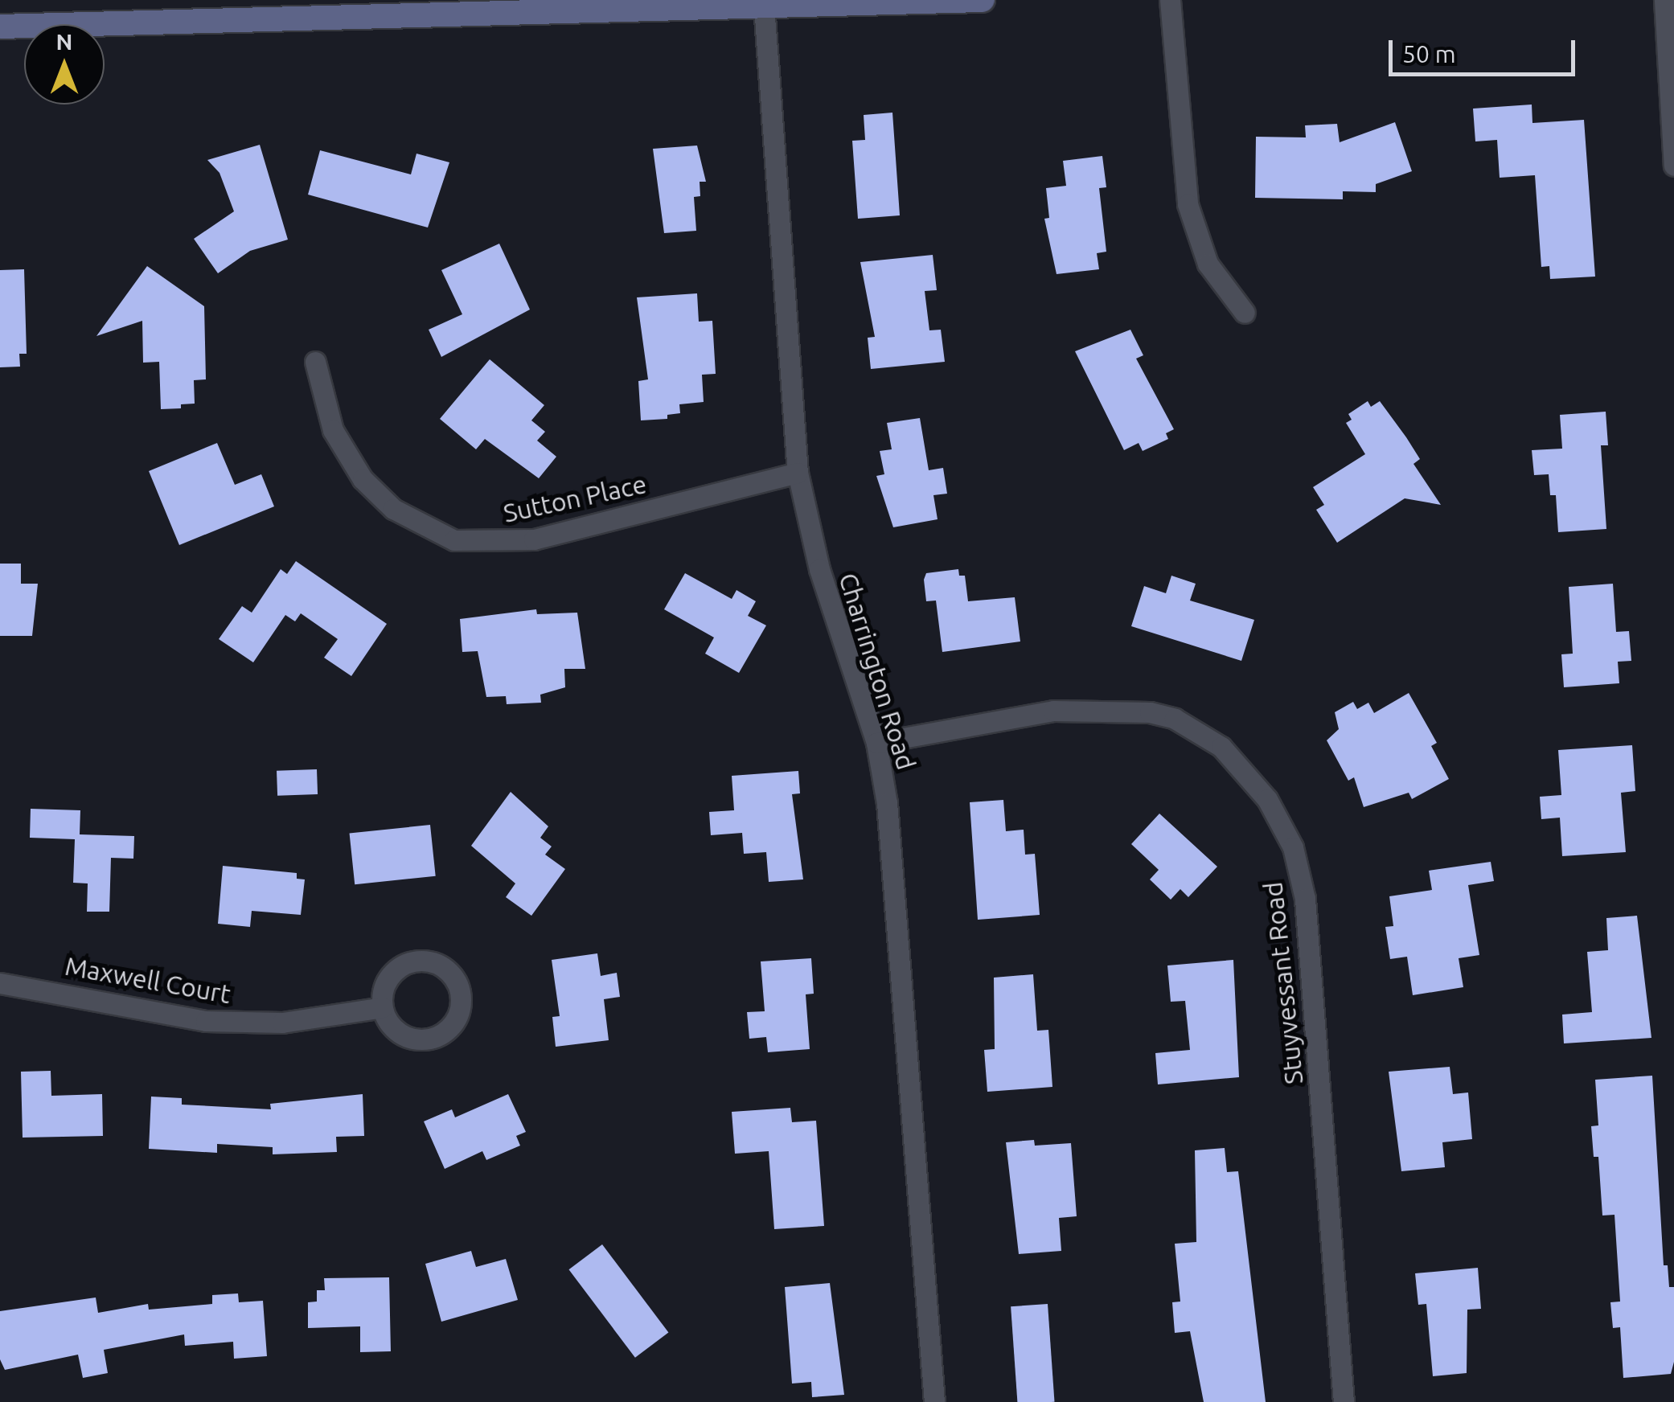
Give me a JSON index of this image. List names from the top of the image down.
{
  "streets": {
    "street": [
      "Sutton Place",
      "Charrington Road",
      "Maxwell Court",
      "Stuyvessant Road"
    ]
  },
  "crossings": [
    ["Sutton Place", "Charrington Road"],
    ["Charrington Road", "Stuyvessant Road"]
  ],
  "scale_bar": "50 m",
  "north": "top"
}
